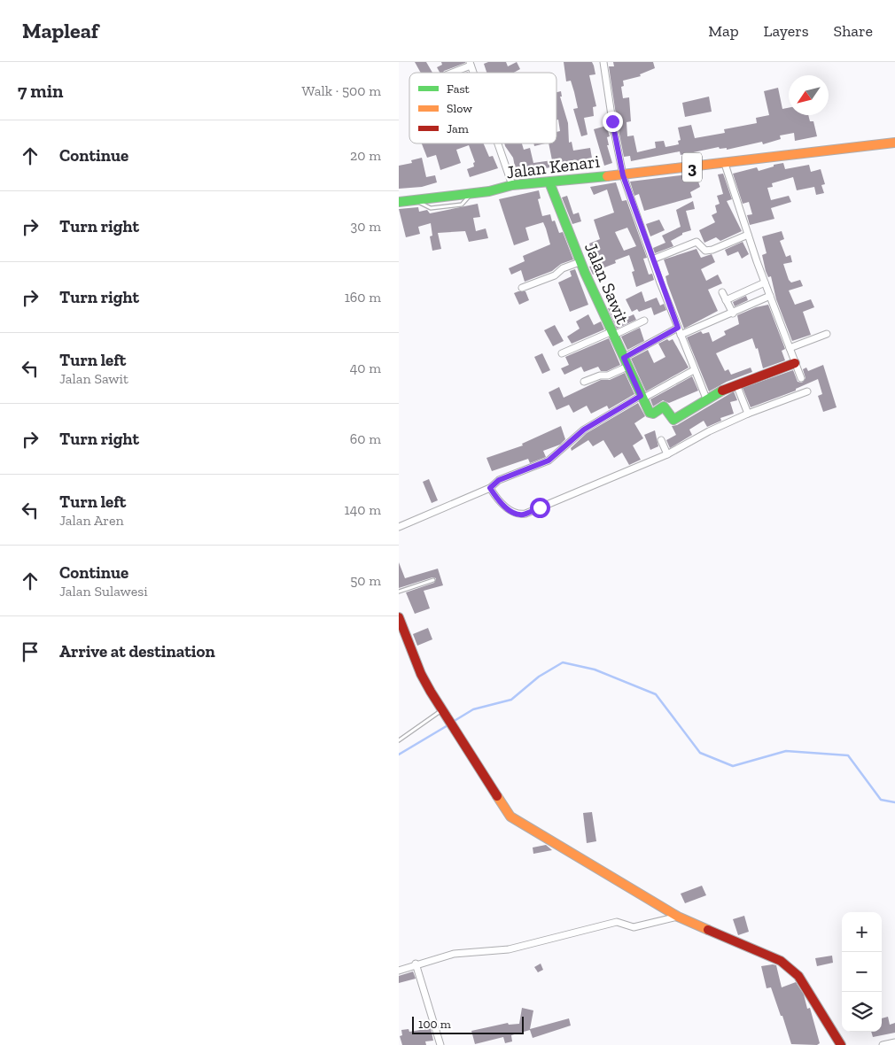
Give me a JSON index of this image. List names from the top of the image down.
{
  "streets": {
    "main road": ["Jalan Kenari", "3", "Jalan Sawit"]
  },
  "crossings": [
    ["Jalan Kenari", "Jalan Sawit"]
  ],
  "legend": ["Fast", "Slow", "Jam"],
  "scale_bar": "100 m",
  "north": "bottom left",
  "page": {
    "header": "Mapleaf",
    "nav": ["Map", "Layers", "Share"],
    "heading": ["7 min", "Walk · 500 m"],
    "list": [
      ["Continue", "20 m"],
      ["Turn right", "30 m"],
      ["Turn right", "160 m"],
      ["Turn left", "Jalan Sawit", "40 m"],
      ["Turn right", "60 m"],
      ["Turn left", "Jalan Aren", "140 m"],
      ["Continue", "Jalan Sulawesi", "50 m"],
      "Arrive at destination"
    ],
    "map_buttons": ["+", "−"],
    "scale": "100 m"
  }
}
